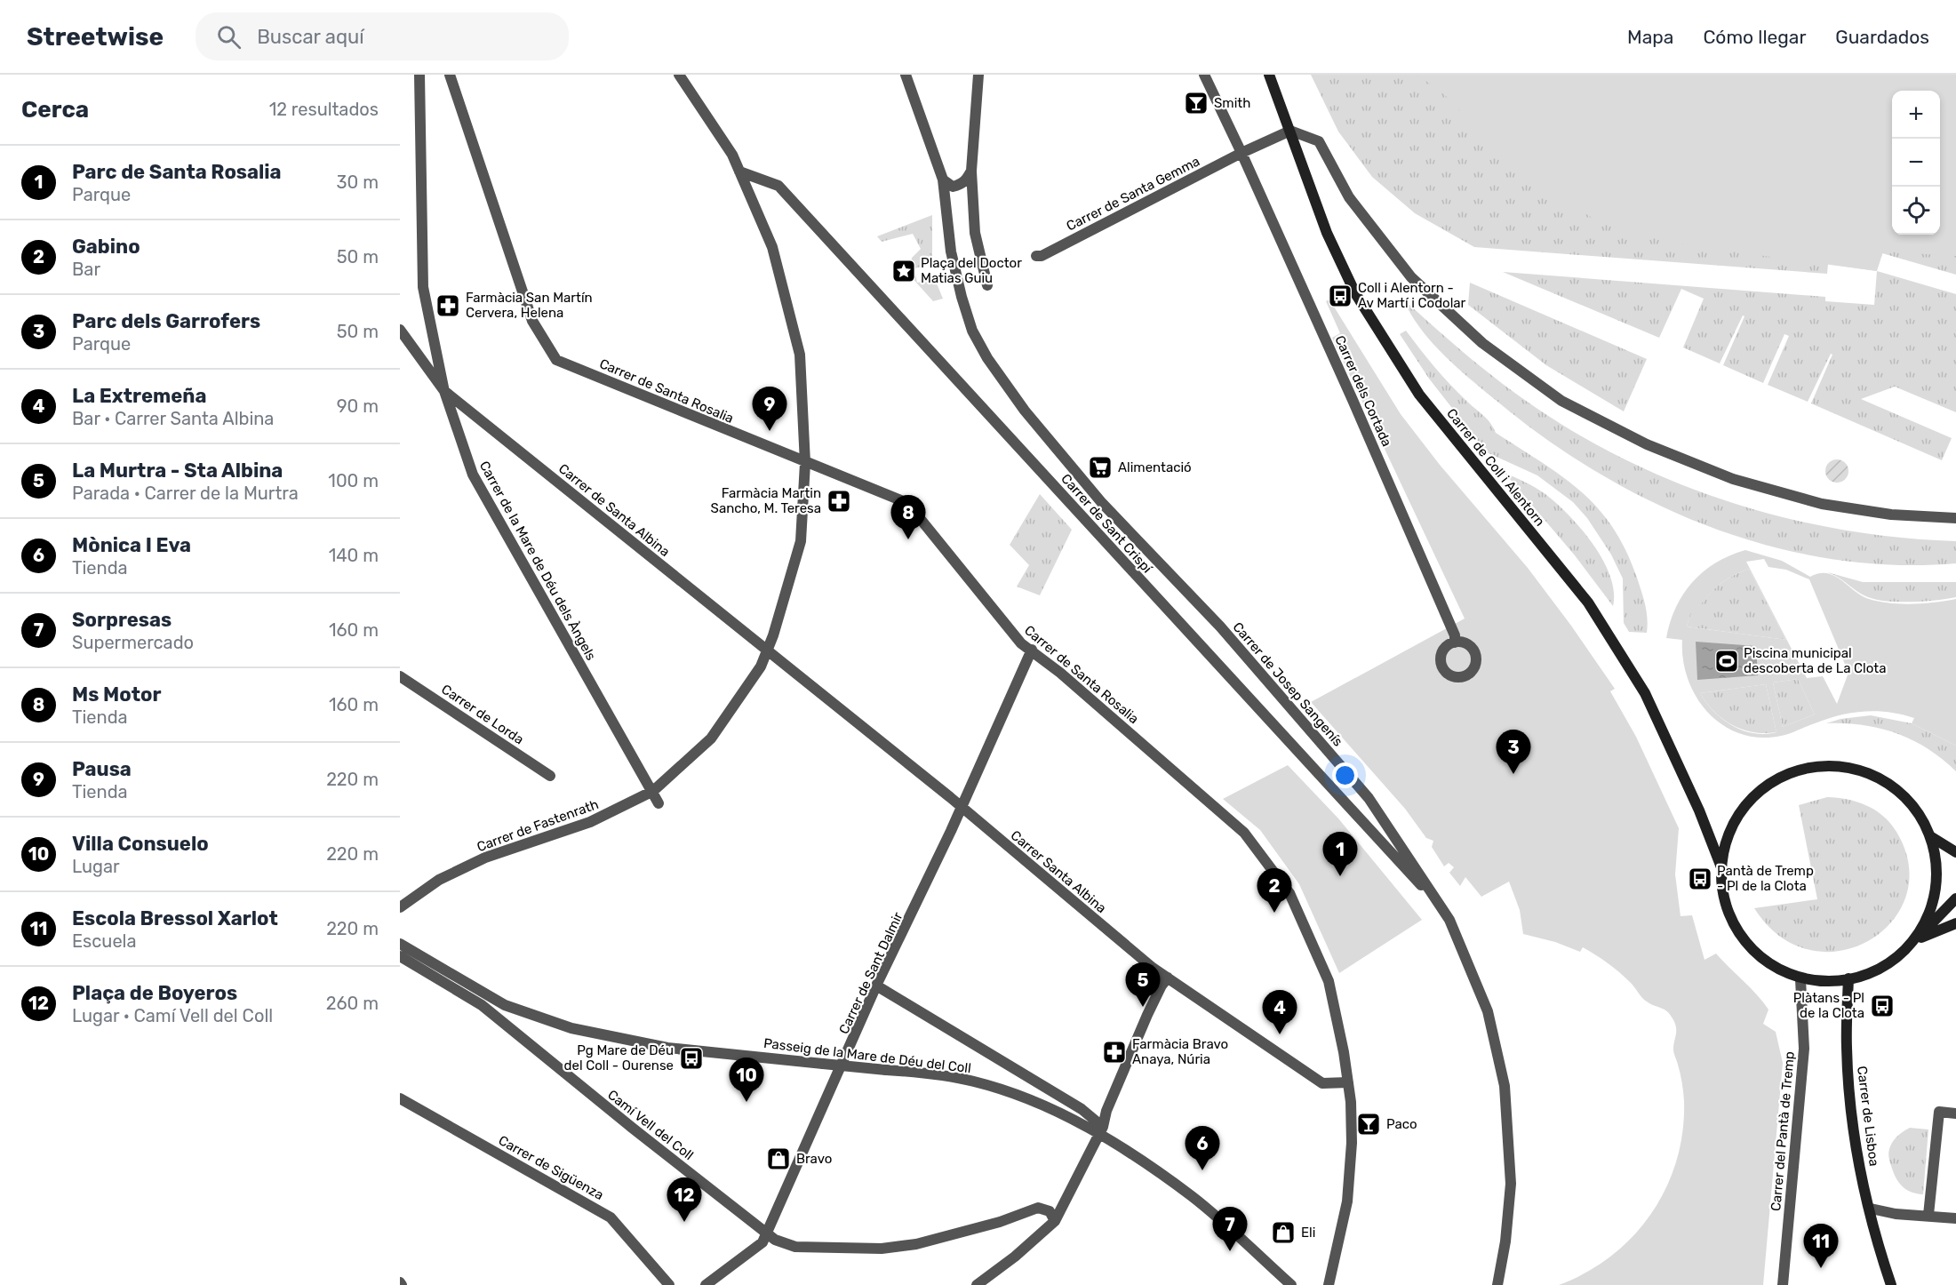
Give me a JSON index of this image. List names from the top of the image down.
{
  "streets": {
    "street": [
      "Carrer de Santa Gemma",
      "Carrer de Santa Rosalia",
      "Carrer dels Cortada",
      "Carrer de Coll i Alentorn",
      "Carrer de Santa Albina",
      "Carrer de Sant Crispí",
      "Carrer de la Mare de Déu dels Àngels",
      "Carrer de Josep Sangenís",
      "Carrer de Lorda",
      "Carrer de Fastenrath",
      "Carrer Santa Albina",
      "Carrer de Sant Dalmir",
      "Passeig de la Mare de Déu del Coll",
      "Carrer de Lisboa",
      "Camí Vell del Coll",
      "Carrer del Pantà de Tremp",
      "Carrer de Sigüenza"
    ]
  },
  "crossings": [
    ["Carrer de Santa Gemma", "Carrer dels Cortada"],
    ["Carrer de Santa Rosalia", "Carrer de Fastenrath"],
    ["Carrer de Santa Rosalia", "Carrer Santa Albina"],
    ["Carrer de Santa Rosalia", "Carrer de Sant Dalmir"],
    ["Carrer de Santa Albina", "Carrer de la Mare de Déu dels Àngels"],
    ["Carrer de Santa Albina", "Carrer de Fastenrath"],
    ["Carrer de Santa Albina", "Carrer Santa Albina"],
    ["Carrer de Sant Crispí", "Carrer de Josep Sangenís"],
    ["Carrer de Sant Crispí", "Carrer de Fastenrath"],
    ["Carrer de la Mare de Déu dels Àngels", "Carrer de Fastenrath"],
    ["Carrer de Fastenrath", "Carrer Santa Albina"],
    ["Carrer Santa Albina", "Carrer de Sant Dalmir"],
    ["Carrer de Sant Dalmir", "Passeig de la Mare de Déu del Coll"],
    ["Carrer de Sant Dalmir", "Camí Vell del Coll"]
  ],
  "places": {
    "bar": ["Smith", "Paco"],
    "place": ["Plaça del Doctor Matias Guiu"],
    "bus stop": [
      "Coll i Alentorn - Av Martí i Codolar",
      "Pantà de Tremp - Pl de la Clota",
      "Plàtans - Pl de la Clota",
      "Pg Mare de Déu del Coll - Ourense"
    ],
    "pharmacy": ["Farmàcia San Martín Cervera, Helena", "Farmàcia Martin Sancho, M. Teresa", "Farmàcia Bravo Anaya, Núria"],
    "supermarket": ["Alimentació"],
    "sports": ["Piscina municipal descoberta de La Clota"],
    "shop": ["Bravo", "Eli"]
  },
  "page": {
    "header": "Streetwise",
    "search": "Buscar aquí",
    "nav": ["Mapa", "Cómo llegar", "Guardados"],
    "heading": ["Cerca", "12 resultados"],
    "map_buttons": ["+", "−"],
    "list": [
      {
        "mark": "1",
        "name": "Parc de Santa Rosalia",
        "note": "Parque",
        "value": "30 m"
      },
      {
        "mark": "2",
        "name": "Gabino",
        "note": "Bar",
        "value": "50 m"
      },
      {
        "mark": "3",
        "name": "Parc dels Garrofers",
        "note": "Parque",
        "value": "50 m"
      },
      {
        "mark": "4",
        "name": "La Extremeña",
        "note": "Bar · Carrer Santa Albina",
        "value": "90 m"
      },
      {
        "mark": "5",
        "name": "La Murtra - Sta Albina",
        "note": "Parada · Carrer de la Murtra",
        "value": "100 m"
      },
      {
        "mark": "6",
        "name": "Mònica I Eva",
        "note": "Tienda",
        "value": "140 m"
      },
      {
        "mark": "7",
        "name": "Sorpresas",
        "note": "Supermercado",
        "value": "160 m"
      },
      {
        "mark": "8",
        "name": "Ms Motor",
        "note": "Tienda",
        "value": "160 m"
      },
      {
        "mark": "9",
        "name": "Pausa",
        "note": "Tienda",
        "value": "220 m"
      },
      {
        "mark": "10",
        "name": "Villa Consuelo",
        "note": "Lugar",
        "value": "220 m"
      },
      {
        "mark": "11",
        "name": "Escola Bressol Xarlot",
        "note": "Escuela",
        "value": "220 m"
      },
      {
        "mark": "12",
        "name": "Plaça de Boyeros",
        "note": "Lugar · Camí Vell del Coll",
        "value": "260 m"
      }
    ],
    "pins": [
      "9",
      "8",
      "3",
      "1",
      "2",
      "5",
      "4",
      "10",
      "6",
      "12",
      "7",
      "11"
    ]
  }
}
